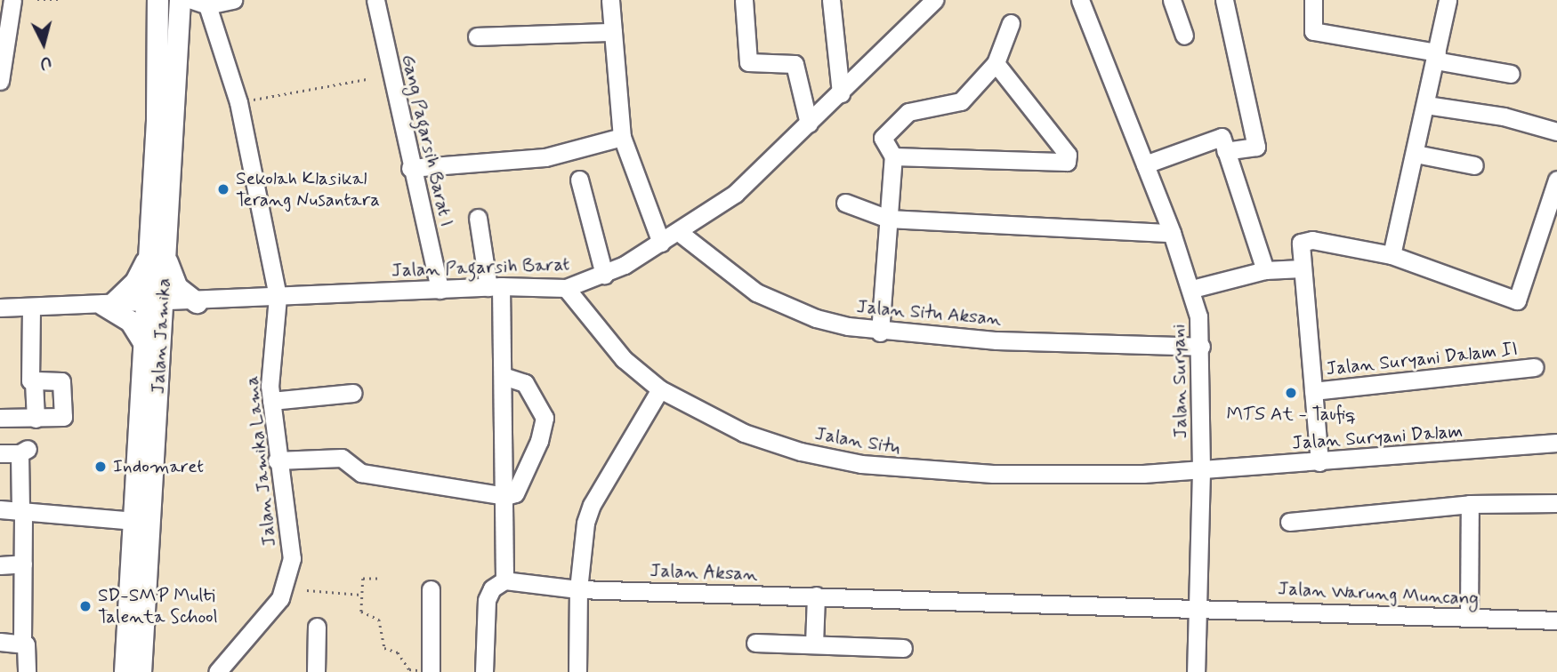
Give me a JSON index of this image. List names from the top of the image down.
{
  "streets": {
    "main road": ["Jalan Jamika"],
    "street": [
      "Gang Pagarsih Barat I",
      "Jalan Pagarsih Barat",
      "Jalan Situ Aksan",
      "Jalan Suryani Dalam II",
      "Jalan Suryani",
      "Jalan Suryani Dalam",
      "Jalan Situ",
      "Jalan Jamika Lama",
      "Jalan Aksan",
      "Jalan Warung Muncang"
    ]
  },
  "crossings": [
    ["Gang Pagarsih Barat I", "Jalan Pagarsih Barat"],
    ["Jalan Pagarsih Barat", "Jalan Situ Aksan"],
    ["Jalan Pagarsih Barat", "Jalan Jamika"],
    ["Jalan Pagarsih Barat", "Jalan Situ"],
    ["Jalan Pagarsih Barat", "Jalan Jamika Lama"],
    ["Jalan Situ Aksan", "Jalan Suryani"],
    ["Jalan Suryani", "Jalan Suryani Dalam"],
    ["Jalan Suryani", "Jalan Situ"],
    ["Jalan Suryani", "Jalan Aksan"],
    ["Jalan Suryani", "Jalan Warung Muncang"],
    ["Jalan Suryani Dalam", "Jalan Situ"],
    ["Jalan Aksan", "Jalan Warung Muncang"]
  ],
  "places": [
    "Sekolah Klasikal Terang Nusantara",
    "MTS At - Taufiq",
    "Indomaret",
    "SD-SMP Multi Talenta School"
  ],
  "north": "bottom"
}
